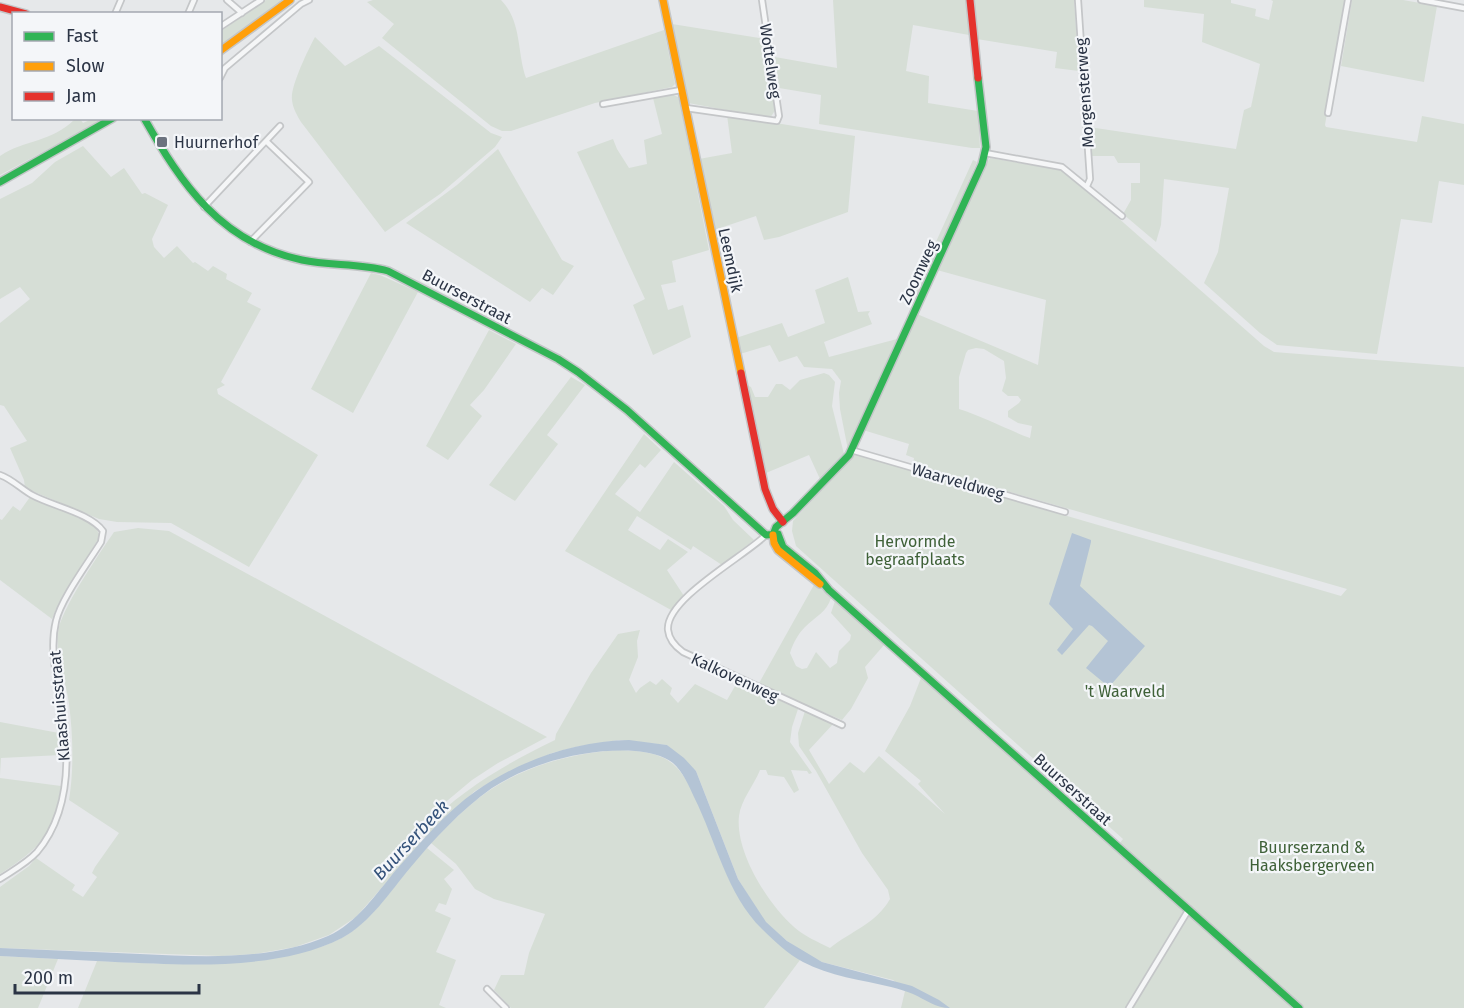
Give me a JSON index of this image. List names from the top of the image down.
{
  "streets": {
    "main road": ["Leemdijk", "Zoomweg", "Buurserstraat"],
    "street": [
      "Wottelweg",
      "Morgensterweg",
      "Waarveldweg",
      "Kalkovenweg",
      "Klaashuisstraat"
    ]
  },
  "crossings": [
    ["Wottelweg", "Leemdijk"],
    ["Leemdijk", "Zoomweg"],
    ["Zoomweg", "Buurserstraat"],
    ["Zoomweg", "Waarveldweg"],
    ["Zoomweg", "Kalkovenweg"],
    ["Buurserstraat", "Kalkovenweg"]
  ],
  "water": ["Buurserbeek"],
  "parks": ["Hervormde begraafplaats", "'t Waarveld", "Buurserzand & Haaksbergerveen"],
  "places": {
    "transit": ["Huurnerhof"]
  },
  "legend": ["Fast", "Slow", "Jam"],
  "scale_bar": "200 m"
}
